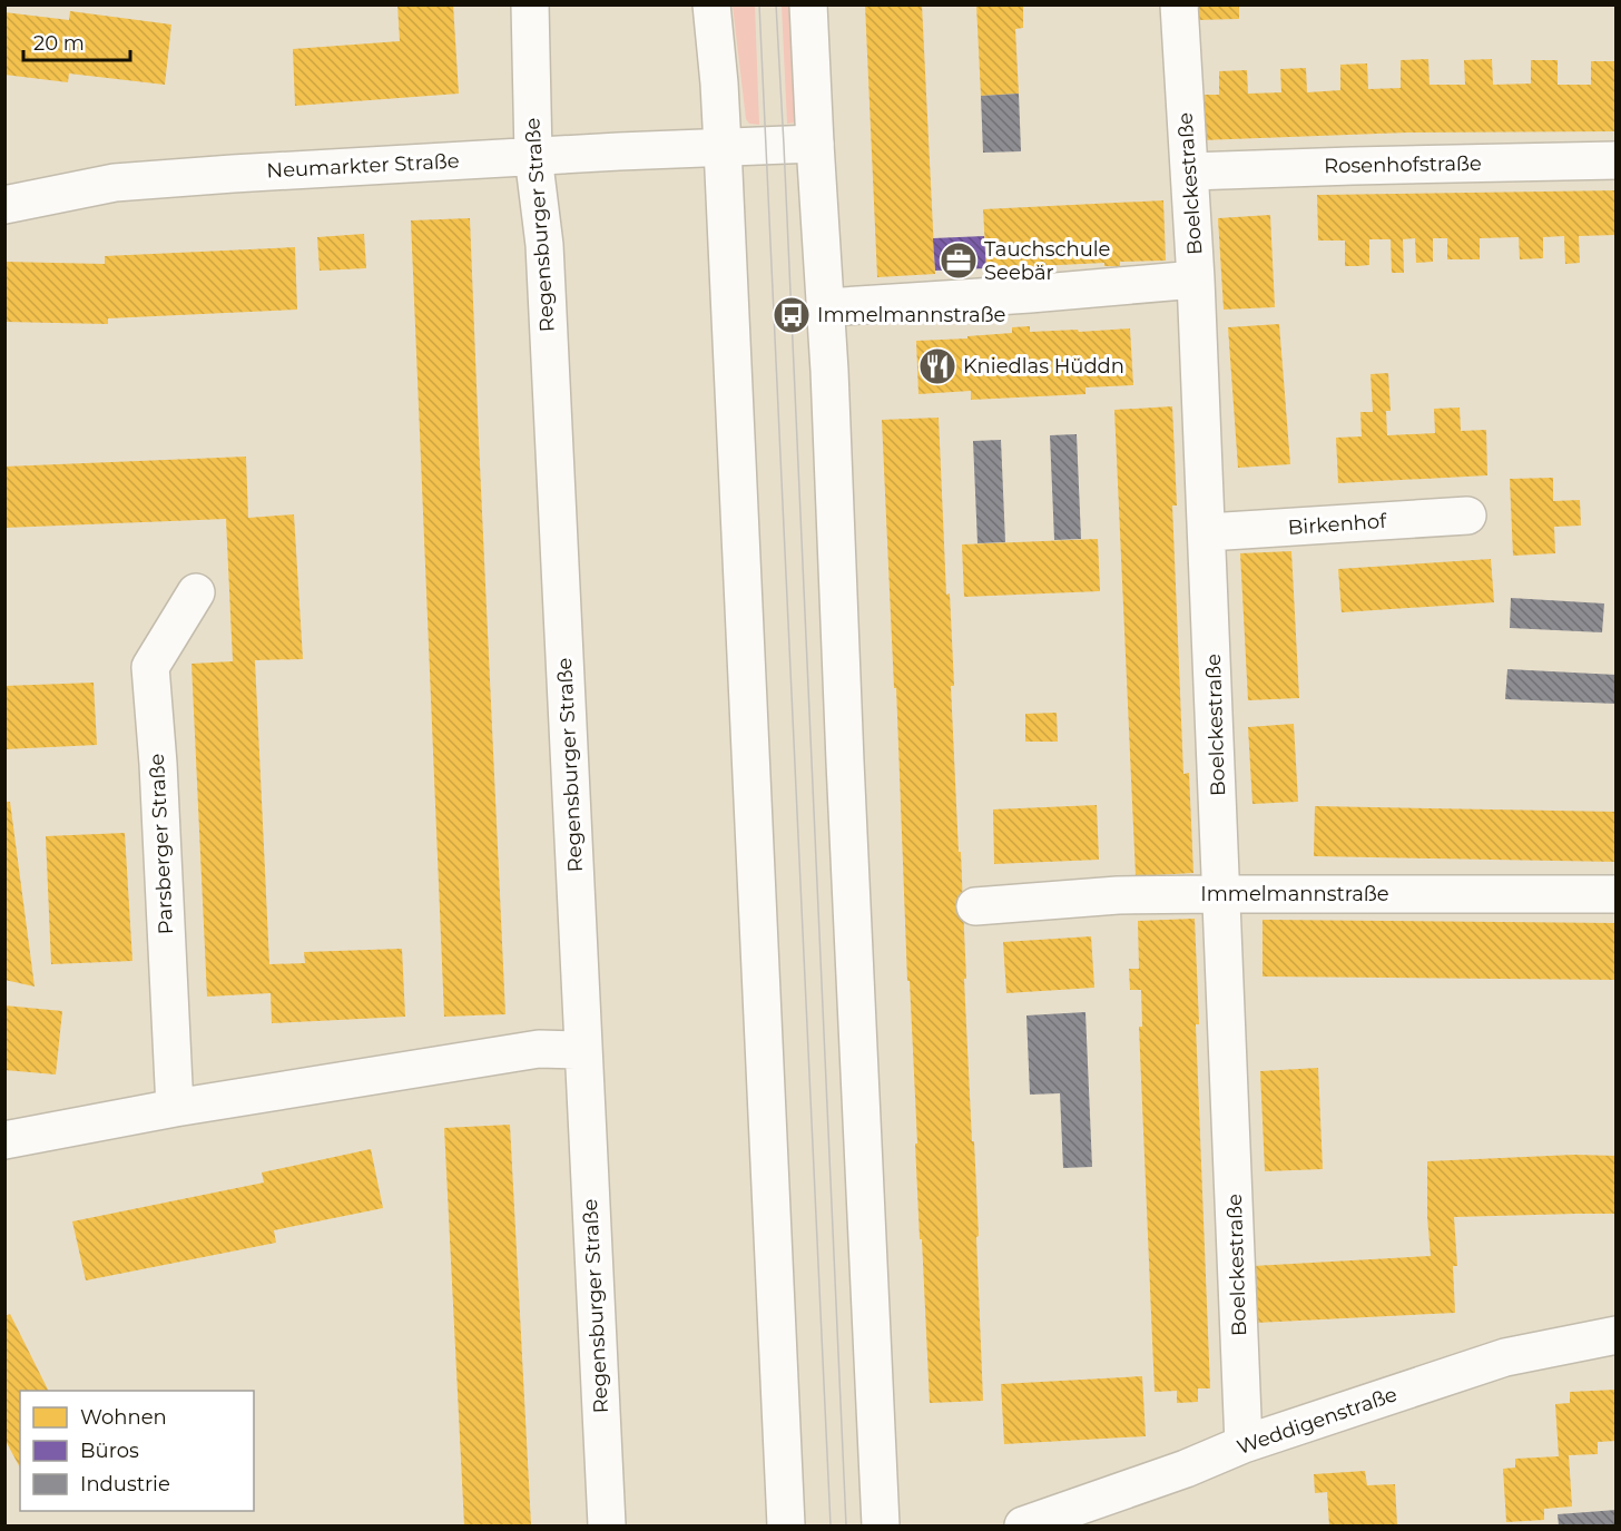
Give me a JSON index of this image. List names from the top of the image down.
{
  "streets": {
    "street": [
      "Rosenhofstraße",
      "Neumarkter Straße",
      "Boelckestraße",
      "Regensburger Straße",
      "Birkenhof",
      "Parsberger Straße",
      "Immelmannstraße",
      "Weddigenstraße"
    ]
  },
  "crossings": [
    ["Rosenhofstraße", "Boelckestraße"],
    ["Neumarkter Straße", "Regensburger Straße"],
    ["Boelckestraße", "Birkenhof"],
    ["Boelckestraße", "Immelmannstraße"],
    ["Boelckestraße", "Weddigenstraße"]
  ],
  "places": {
    "office": ["Tauchschule Seebär"],
    "bus stop": ["Immelmannstraße"],
    "restaurant": ["Kniedlas Hüddn"]
  },
  "legend": ["Wohnen", "Büros", "Industrie"],
  "scale_bar": "20 m"
}
